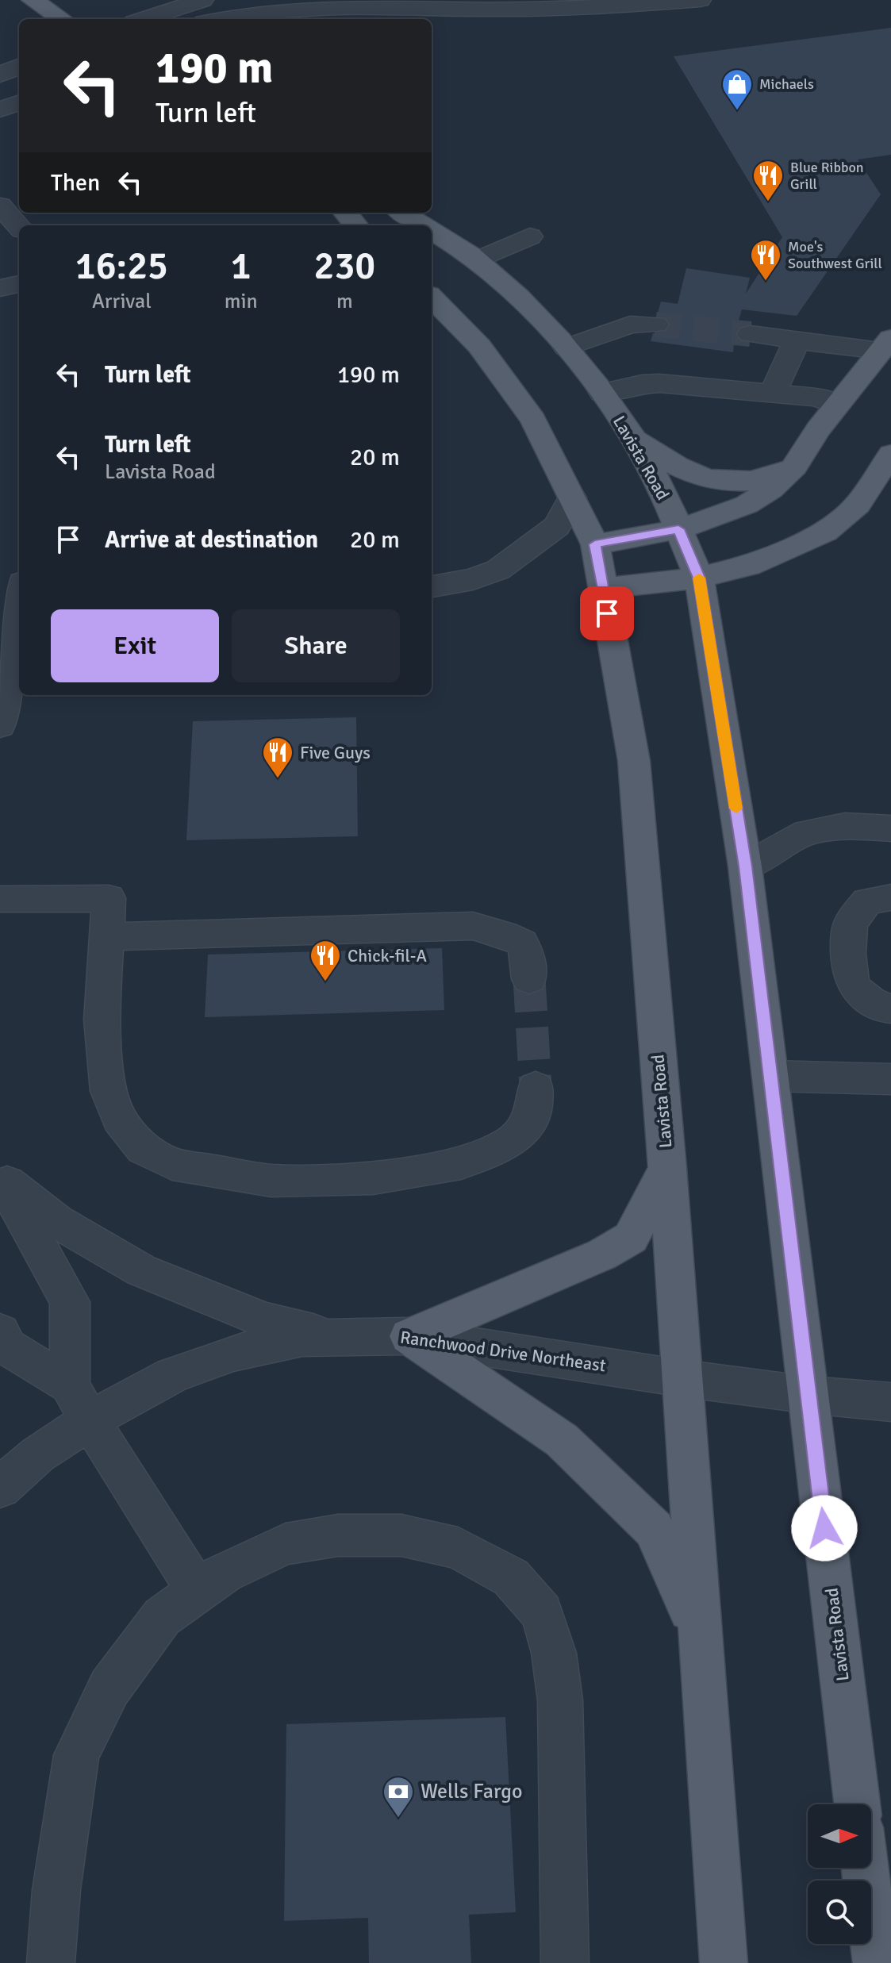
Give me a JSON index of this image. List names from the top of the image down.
{
  "streets": {
    "main road": ["Lavista Road"],
    "street": ["Ranchwood Drive Northeast"]
  },
  "crossings": [
    ["Lavista Road", "Ranchwood Drive Northeast"]
  ],
  "places": {
    "shop": ["Michaels"],
    "restaurant": [
      "Blue Ribbon Grill",
      "Moe's Southwest Grill",
      "Five Guys",
      "Chick-fil-A"
    ],
    "bank": ["Wells Fargo"]
  },
  "north": "right",
  "page": {
    "turn": ["190 m", "Turn left"],
    "then": "Then",
    "eta": [
      "16:25",
      "Arrival",
      "1",
      "min",
      "230",
      "m"
    ],
    "list": [
      {
        "name": "Turn left",
        "value": "190 m"
      },
      {
        "name": "Turn left",
        "note": "Lavista Road",
        "value": "20 m"
      },
      {
        "name": "Arrive at destination",
        "value": "20 m"
      }
    ],
    "buttons": ["Exit", "Share"]
  }
}
